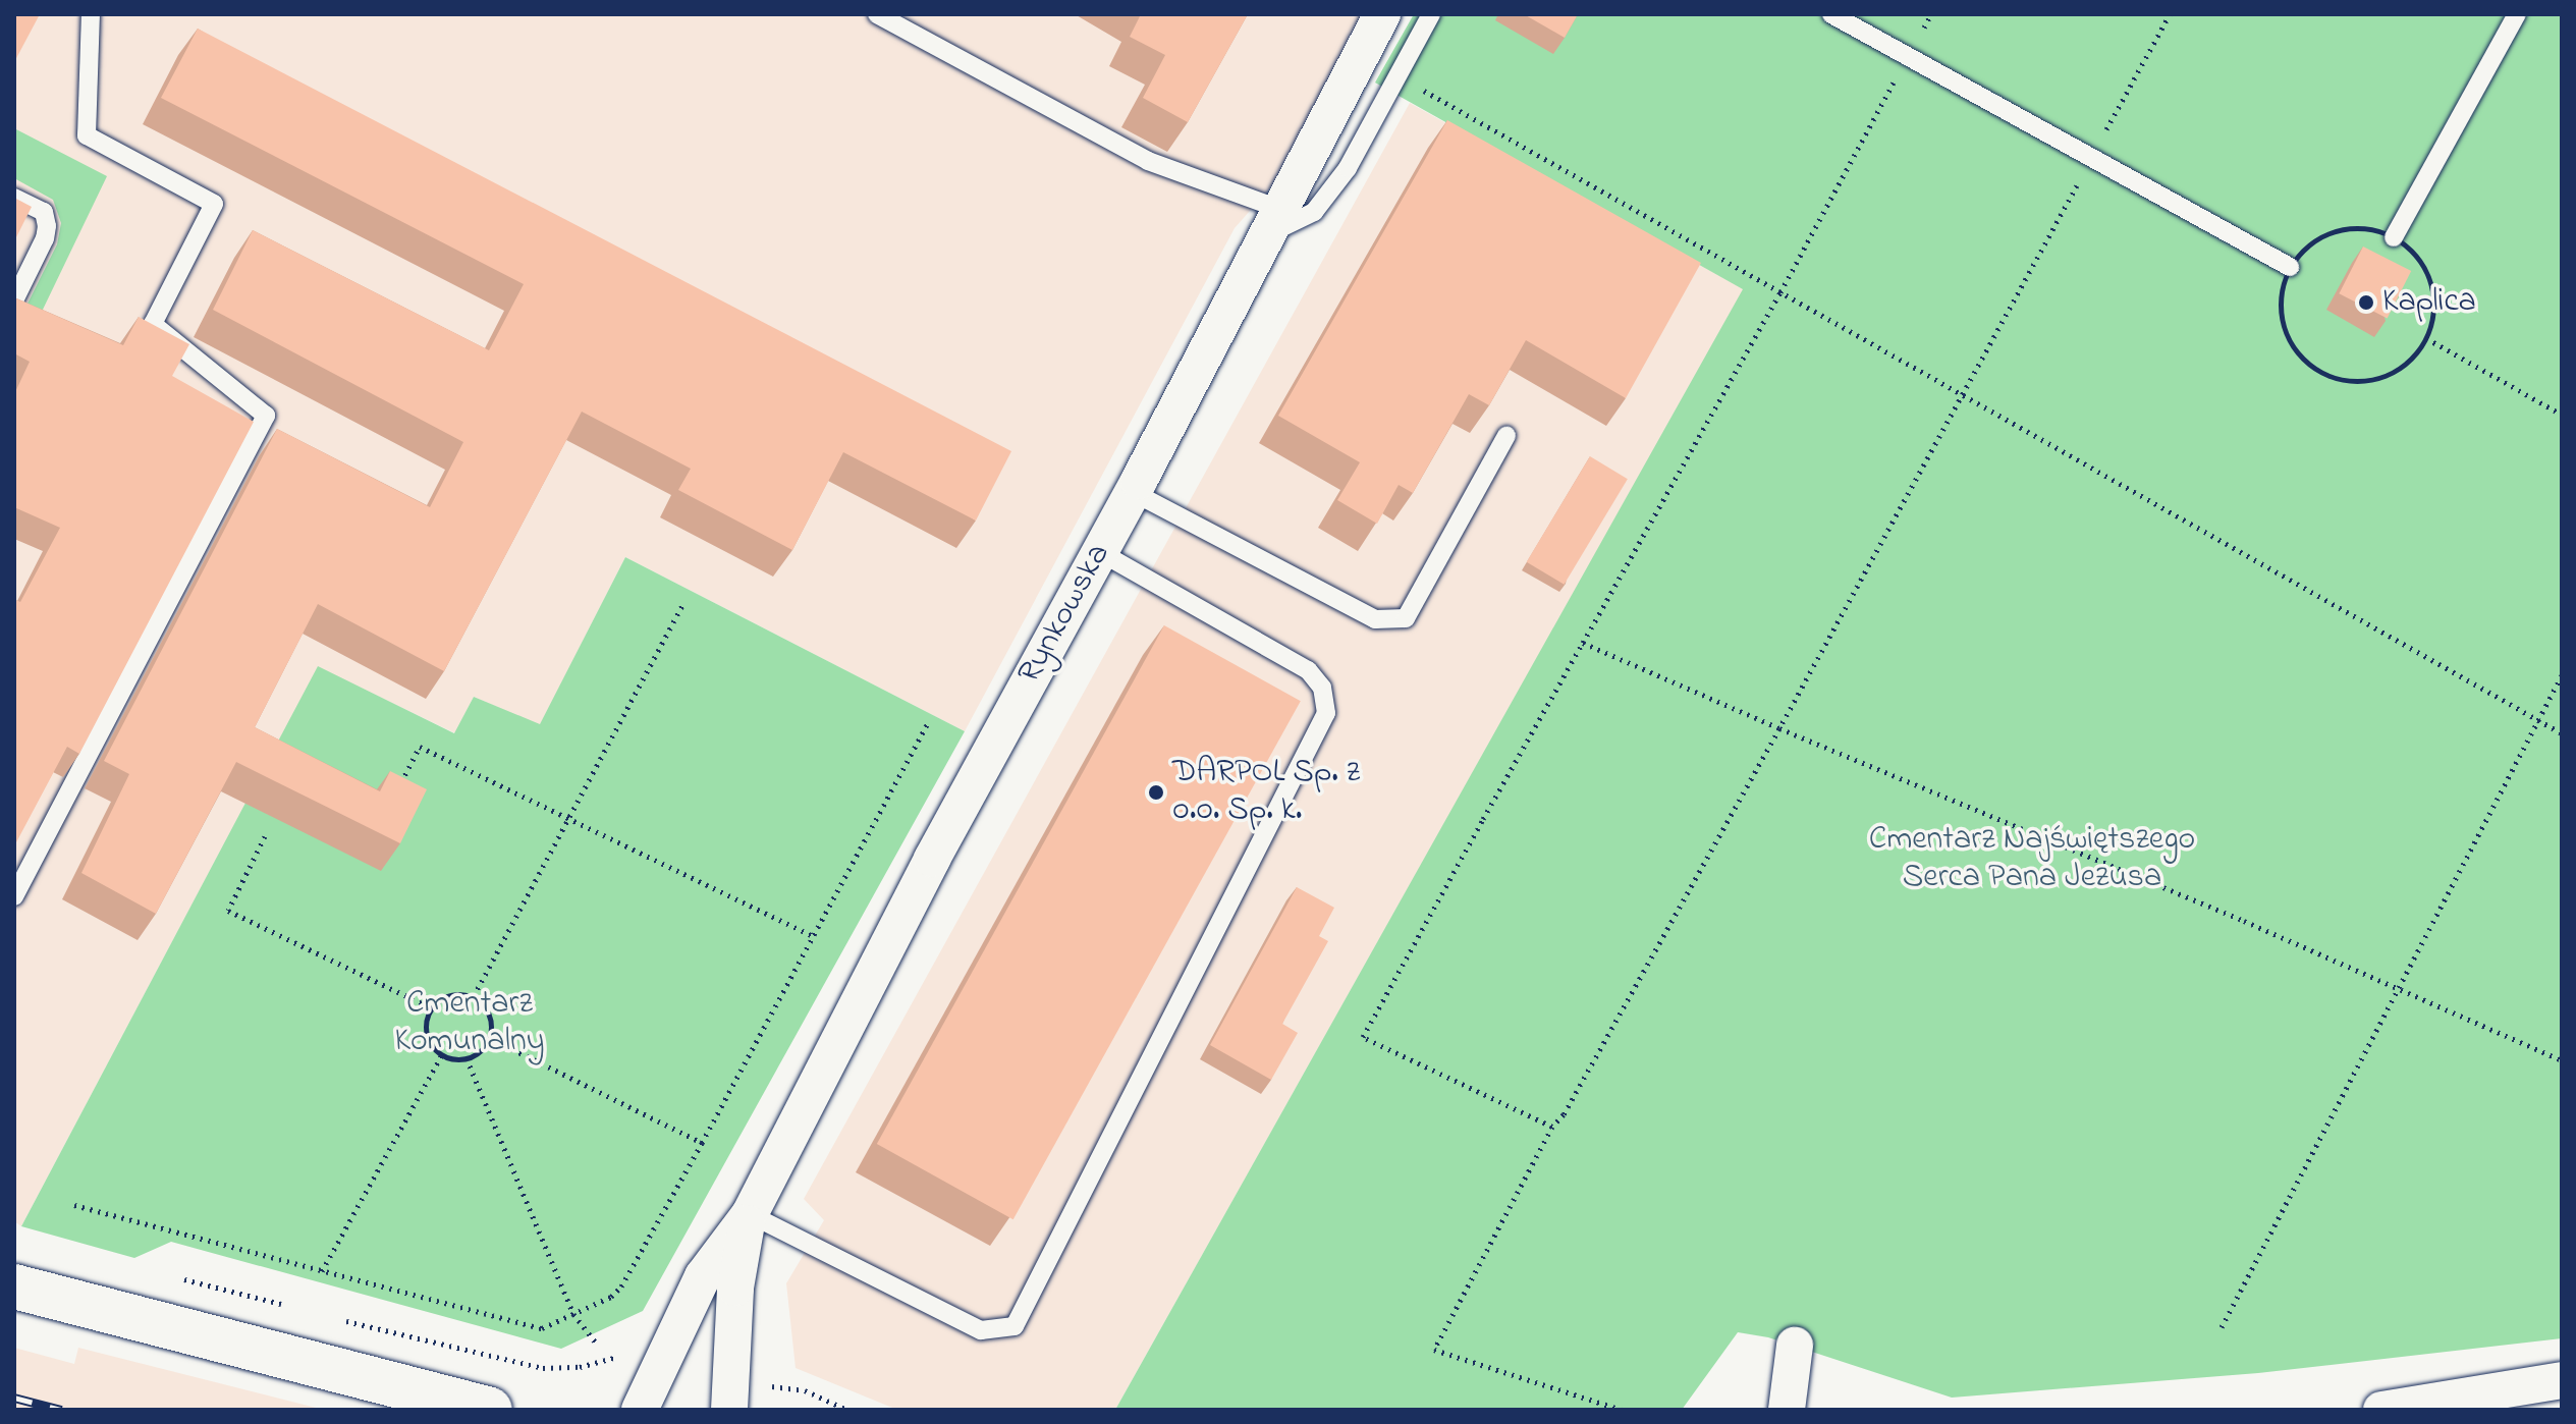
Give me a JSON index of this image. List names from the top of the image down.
{
  "streets": {
    "street": ["Rynkowska"]
  },
  "parks": ["Cmentarz Najświętszego Serca Pana Jezusa", "Cmentarz Komunalny"],
  "places": ["Kaplica", "DARPOL Sp. z o.o. Sp. k."]
}
